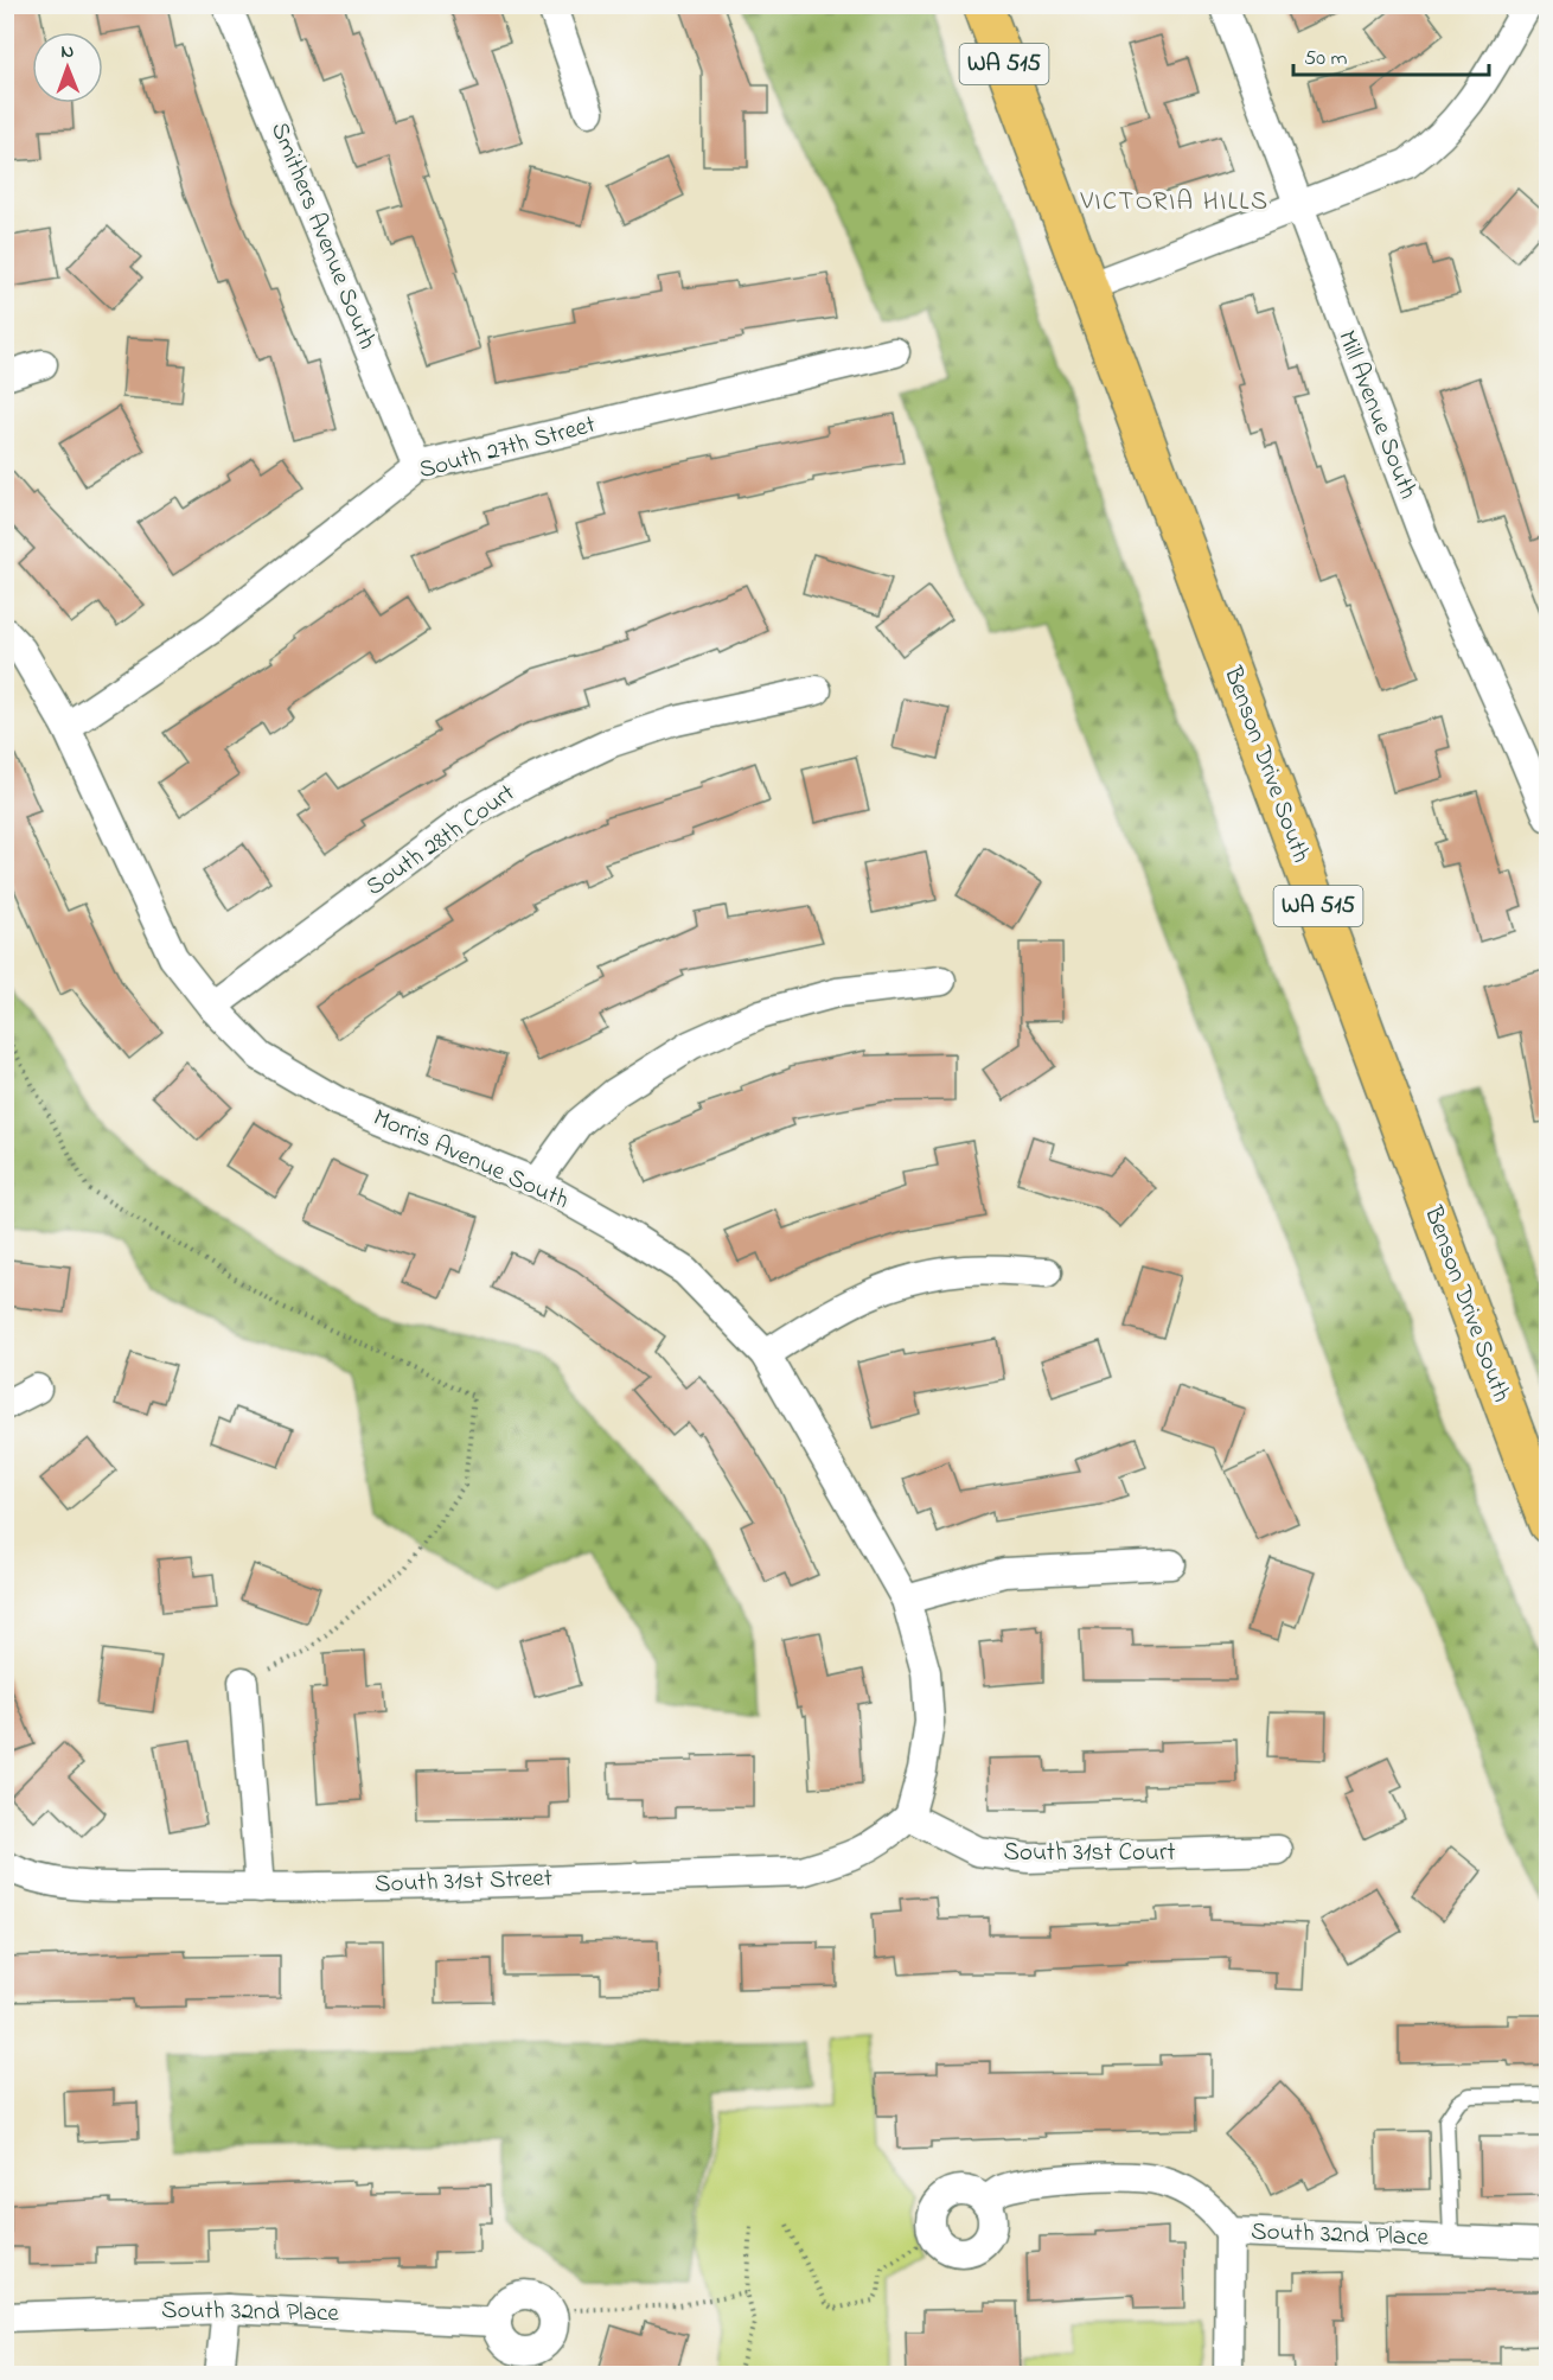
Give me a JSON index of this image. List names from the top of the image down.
{
  "streets": {
    "main road": ["WA 515", "Benson Drive South"],
    "street": [
      "Smithers Avenue South",
      "Mill Avenue South",
      "South 27th Street",
      "South 28th Court",
      "Morris Avenue South",
      "South 31st Court",
      "South 31st Street",
      "South 32nd Place"
    ]
  },
  "crossings": [
    ["Smithers Avenue South", "South 27th Street"],
    ["South 27th Street", "Morris Avenue South"],
    ["South 28th Court", "Morris Avenue South"],
    ["Morris Avenue South", "South 31st Court"],
    ["Morris Avenue South", "South 31st Street"],
    ["South 31st Court", "South 31st Street"]
  ],
  "districts": ["VICTORIA HILLS"],
  "scale_bar": "50 m",
  "north": "top"
}
